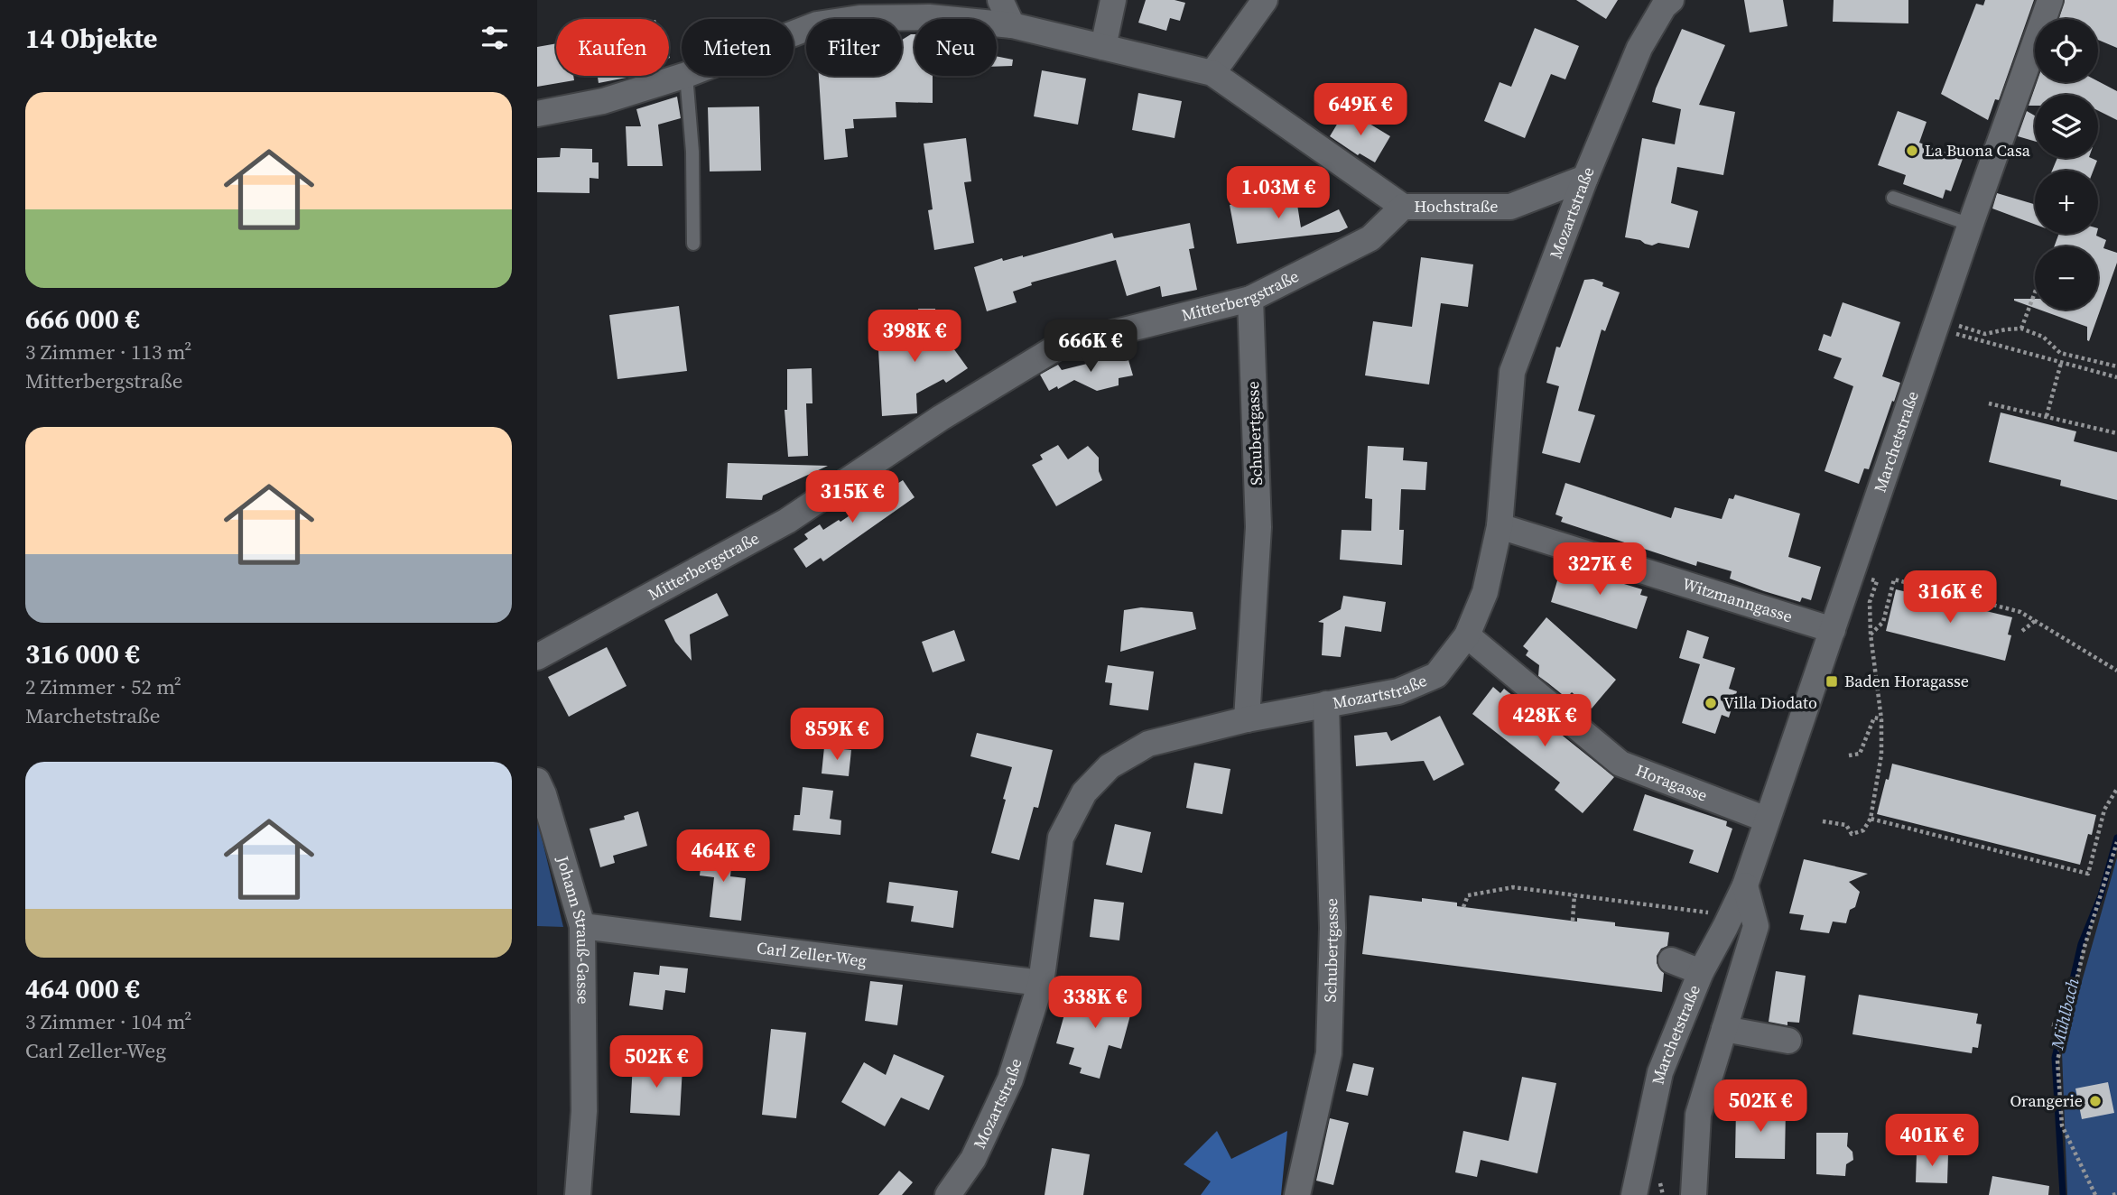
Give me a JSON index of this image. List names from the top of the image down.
{
  "streets": {
    "street": [
      "Hochstraße",
      "Mozartstraße",
      "Mitterbergstraße",
      "Schubertgasse",
      "Marchetstraße",
      "Witzmanngasse",
      "Horagasse",
      "Johann Strauß-Gasse",
      "Carl Zeller-Weg"
    ]
  },
  "crossings": [
    ["Hochstraße", "Mozartstraße"],
    ["Hochstraße", "Mitterbergstraße"],
    ["Mozartstraße", "Schubertgasse"],
    ["Mozartstraße", "Witzmanngasse"],
    ["Mozartstraße", "Horagasse"],
    ["Mozartstraße", "Carl Zeller-Weg"],
    ["Mitterbergstraße", "Schubertgasse"],
    ["Marchetstraße", "Witzmanngasse"],
    ["Marchetstraße", "Horagasse"],
    ["Johann Strauß-Gasse", "Carl Zeller-Weg"]
  ],
  "water": ["Mühlbach"],
  "places": {
    "other": ["La Buona Casa", "Villa Diodato", "Orangerie"],
    "transit": ["Baden Horagasse"]
  },
  "page": {
    "heading": "14 Objekte",
    "map_buttons": ["+", "−"],
    "chip": [
      "Kaufen",
      "Mieten",
      "Filter",
      "Neu"
    ],
    "list": [
      {
        "name": "666 000 €",
        "note": "3 Zimmer · 113 m² · Mitterbergstraße"
      },
      {
        "name": "316 000 €",
        "note": "2 Zimmer · 52 m² · Marchetstraße"
      },
      {
        "name": "464 000 €",
        "note": "3 Zimmer · 104 m² · Carl Zeller-Weg"
      }
    ],
    "price": [
      "649K €",
      "1.03M €",
      "398K €",
      "666K €",
      "315K €",
      "327K €",
      "316K €",
      "428K €",
      "859K €",
      "464K €",
      "338K €",
      "502K €",
      "502K €",
      "401K €"
    ]
  }
}
